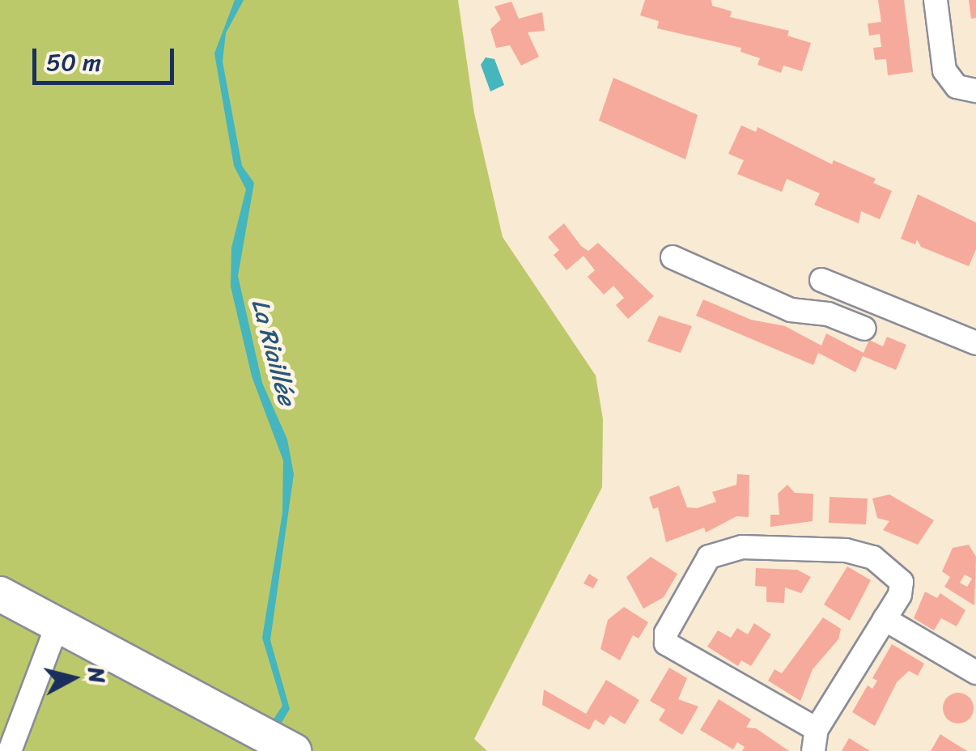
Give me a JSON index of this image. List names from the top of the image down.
{
  "water": ["La Riaillée"],
  "scale_bar": "50 m",
  "north": "right"
}
